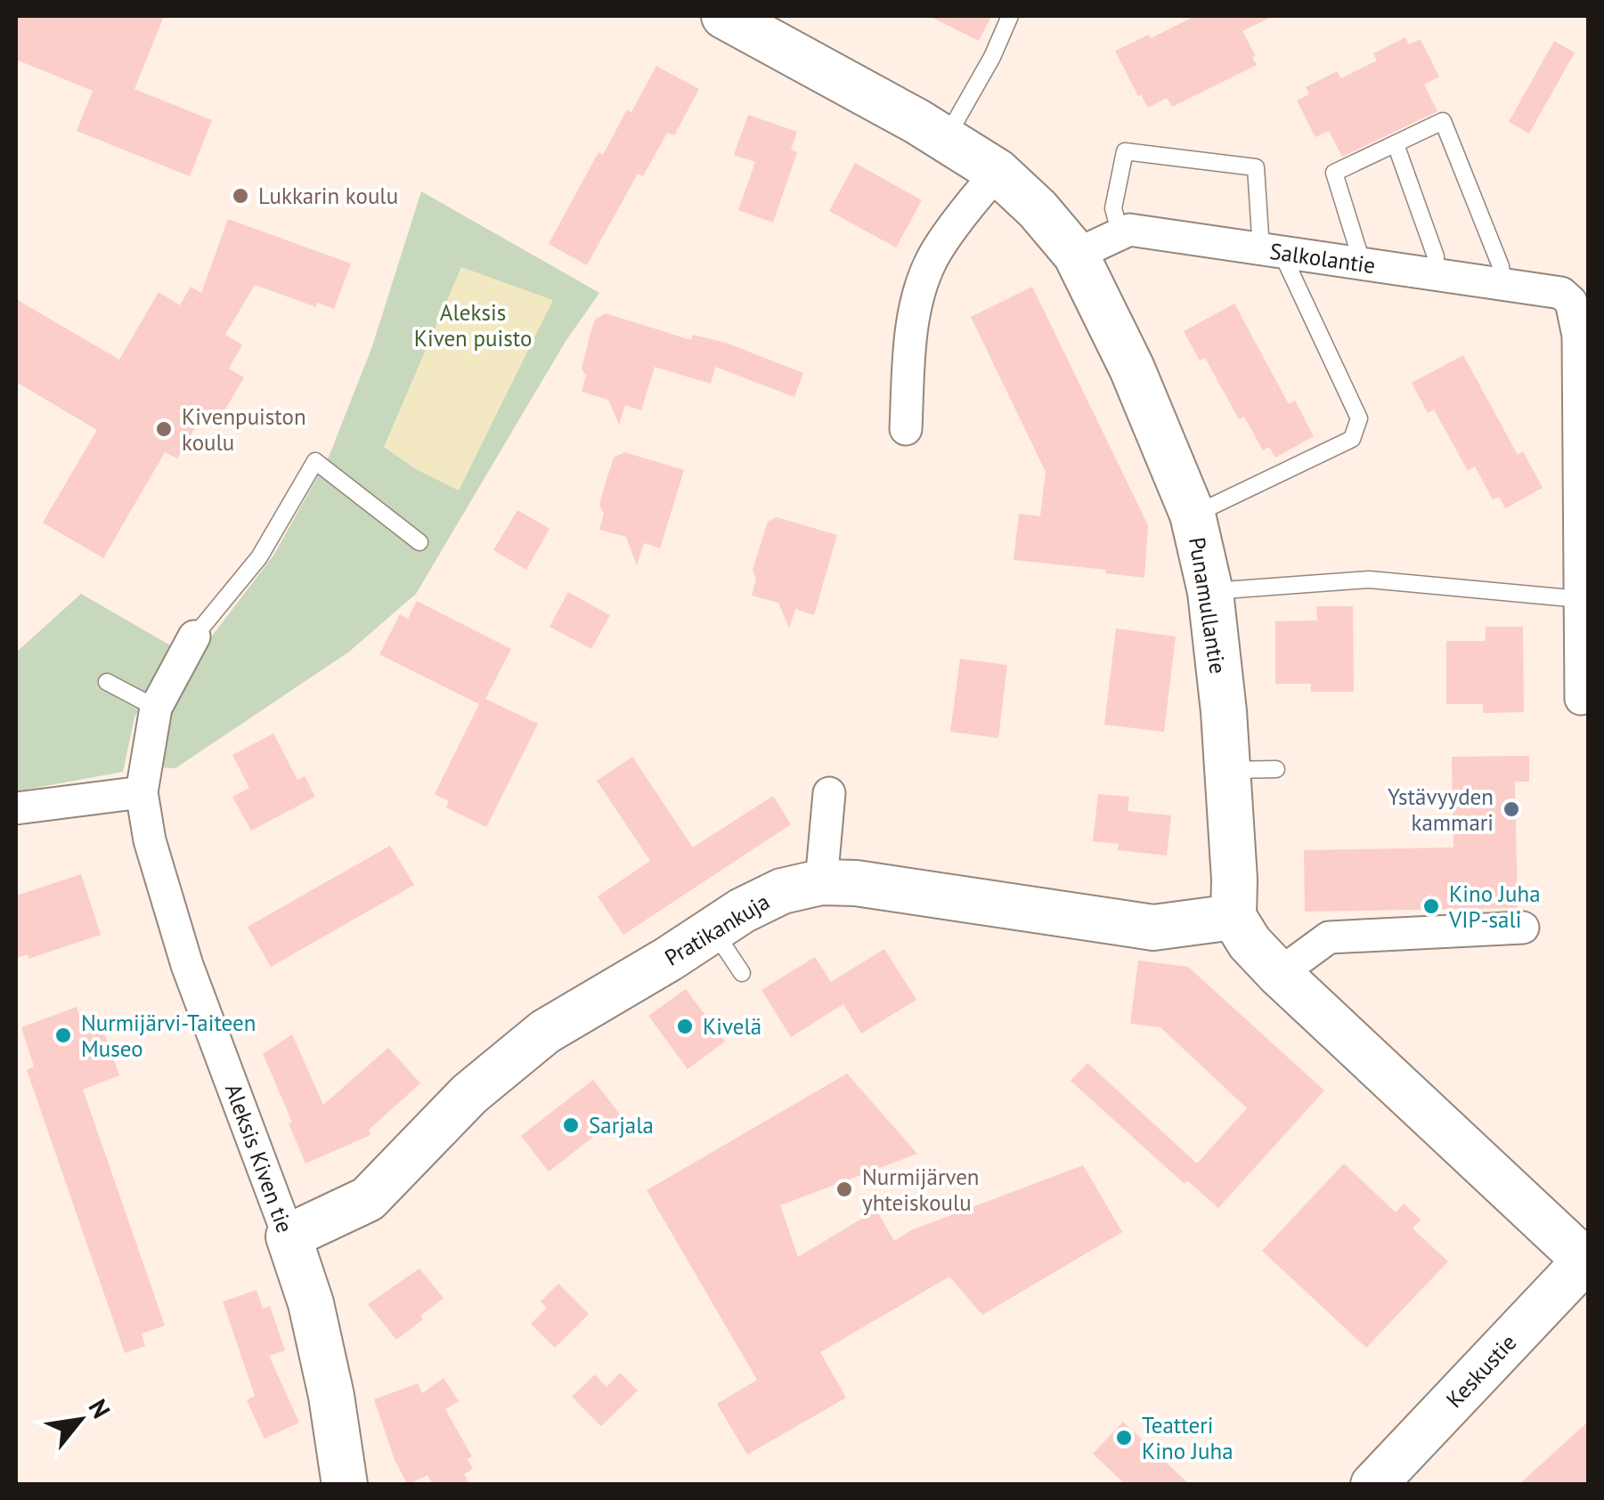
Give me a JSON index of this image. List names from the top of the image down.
{
  "streets": {
    "street": [
      "Salkolantie",
      "Punamullantie",
      "Pratikankuja",
      "Aleksis Kiven tie",
      "Keskustie"
    ]
  },
  "crossings": [
    ["Salkolantie", "Punamullantie"],
    ["Punamullantie", "Pratikankuja"],
    ["Pratikankuja", "Aleksis Kiven tie"]
  ],
  "parks": ["Aleksis Kiven puisto"],
  "places": [
    "Lukkarin koulu",
    "Kivenpuiston koulu",
    "Ystävyyden kammari",
    "Kino Juha VIP-sali",
    "Kivelä",
    "Nurmijärvi-Taiteen Museo",
    "Sarjala",
    "Nurmijärven yhteiskoulu",
    "Teatteri Kino Juha"
  ],
  "north": "top right"
}
